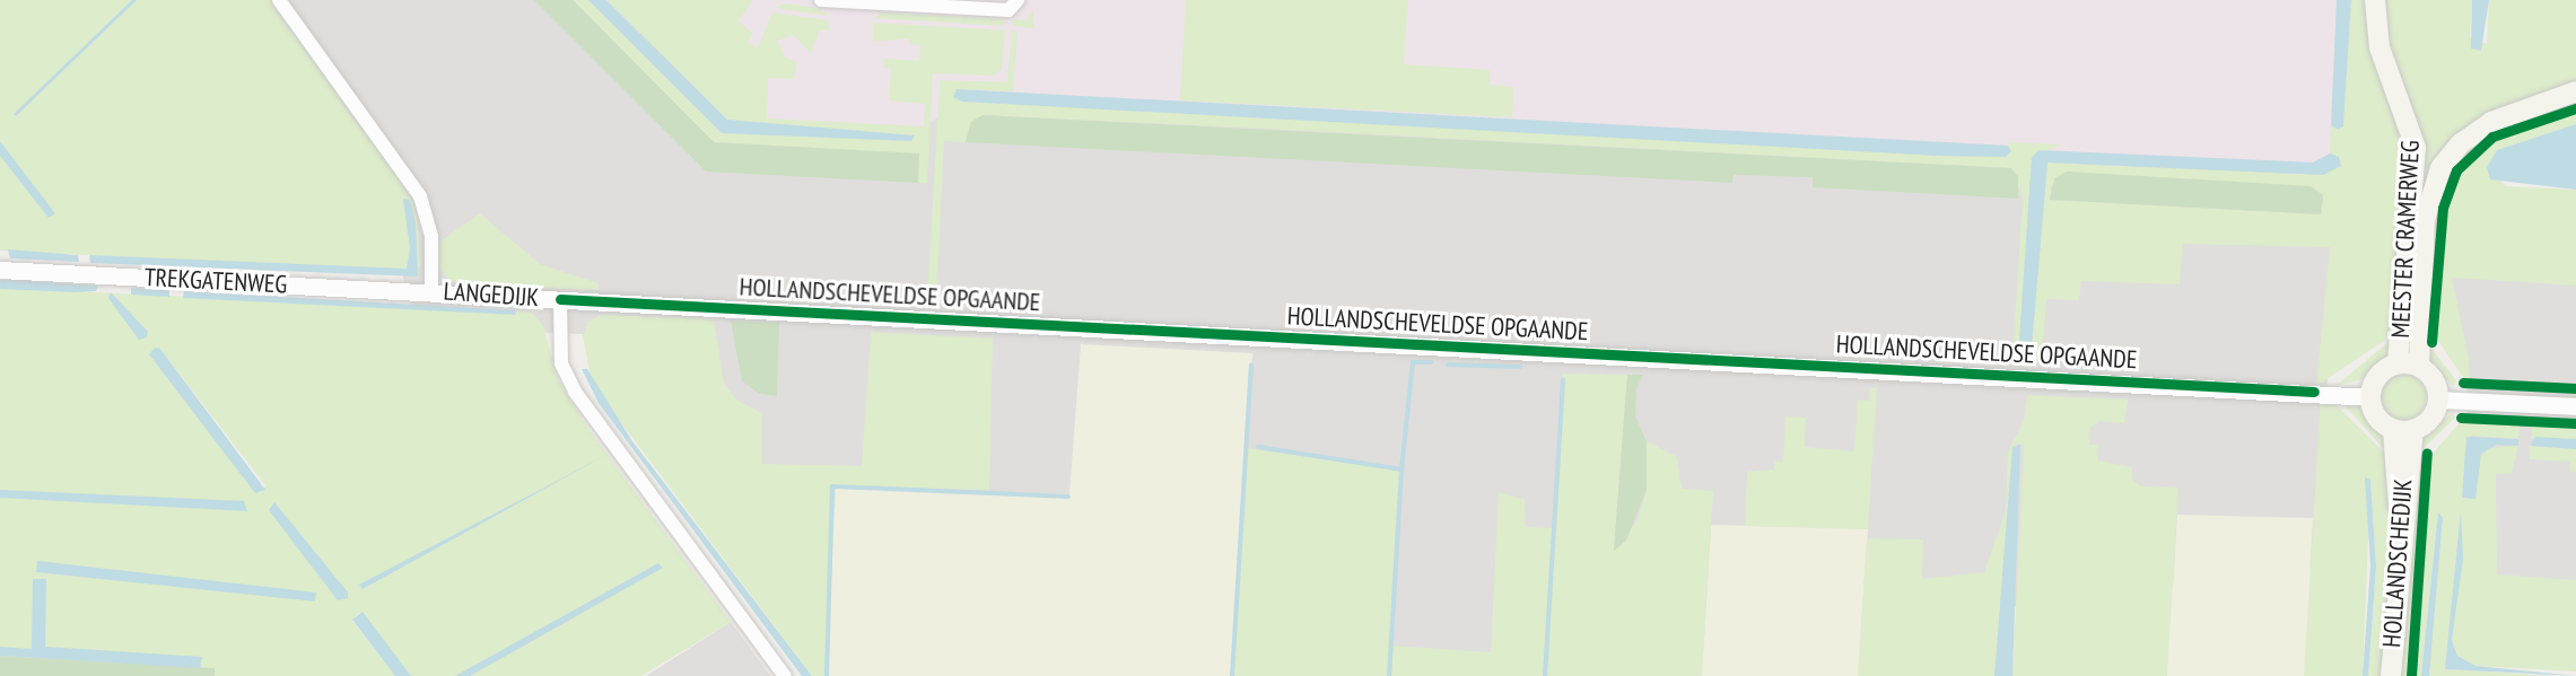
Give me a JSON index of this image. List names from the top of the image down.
{
  "streets": {
    "main road": ["MEESTER CRAMERWEG", "HOLLANDSCHEDIJK"],
    "street": ["TREKGATENWEG", "LANGEDIJK", "HOLLANDSCHEVELDSE OPGAANDE"]
  },
  "crossings": [
    ["MEESTER CRAMERWEG", "HOLLANDSCHEVELDSE OPGAANDE"],
    ["MEESTER CRAMERWEG", "HOLLANDSCHEDIJK"],
    ["TREKGATENWEG", "LANGEDIJK"],
    ["LANGEDIJK", "HOLLANDSCHEVELDSE OPGAANDE"],
    ["HOLLANDSCHEVELDSE OPGAANDE", "HOLLANDSCHEDIJK"]
  ]
}
